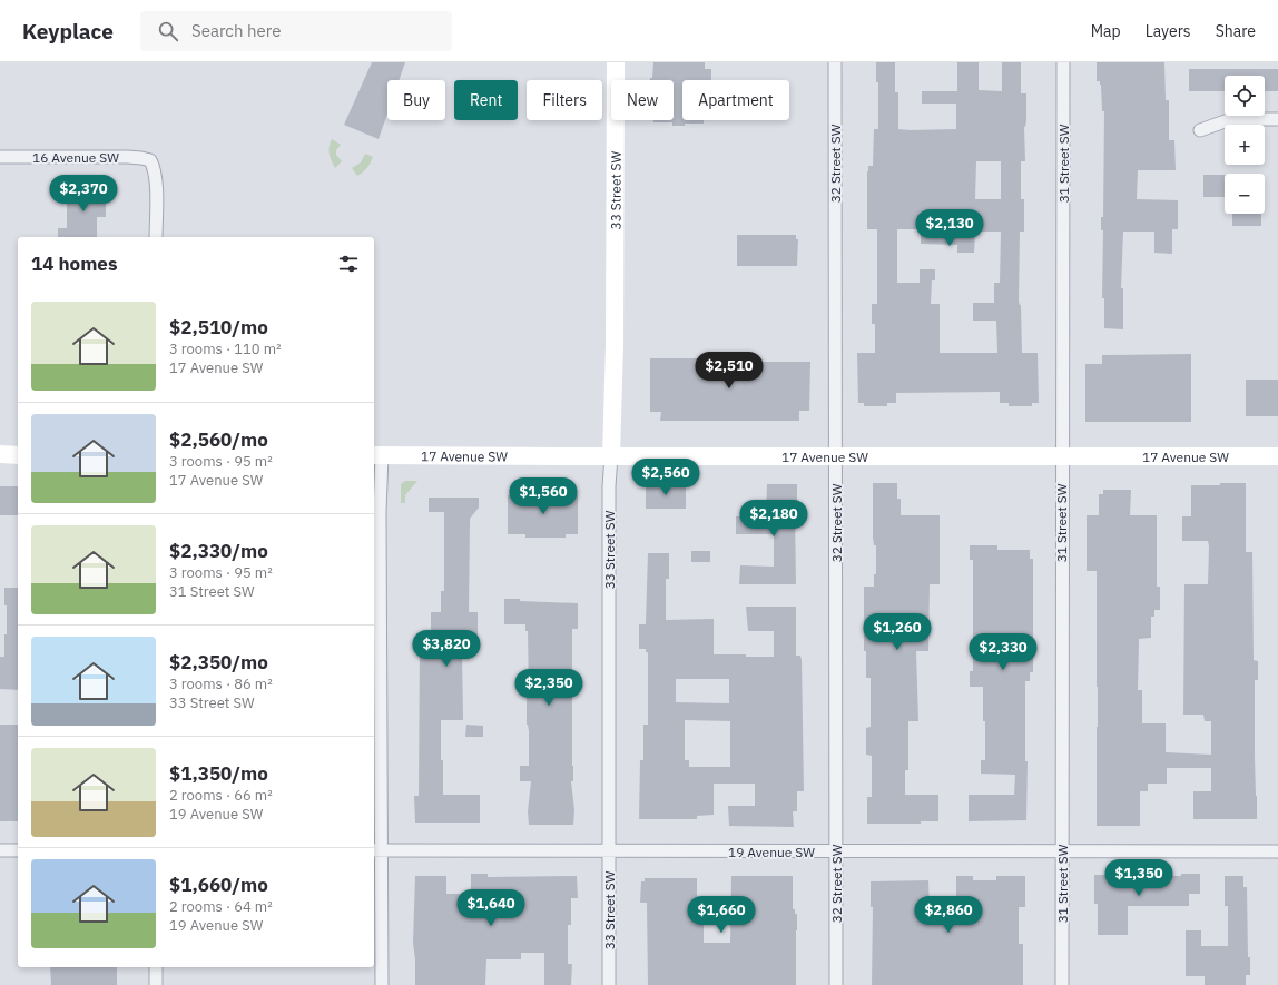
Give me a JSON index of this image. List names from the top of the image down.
{
  "streets": {
    "main road": ["33 Street SW", "17 Avenue SW"],
    "street": [
      "16 Avenue SW",
      "32 Street SW",
      "31 Street SW",
      "19 Avenue SW"
    ]
  },
  "crossings": [
    ["32 Street SW", "17 Avenue SW"],
    ["32 Street SW", "19 Avenue SW"],
    ["31 Street SW", "17 Avenue SW"],
    ["31 Street SW", "19 Avenue SW"],
    ["33 Street SW", "17 Avenue SW"],
    ["33 Street SW", "19 Avenue SW"]
  ],
  "page": {
    "header": "Keyplace",
    "search": "Search here",
    "nav": ["Map", "Layers", "Share"],
    "map_buttons": ["+", "−"],
    "chip": [
      "Buy",
      "Rent",
      "Filters",
      "New",
      "Apartment"
    ],
    "price": [
      "$2,370",
      "$2,130",
      "$2,510",
      "$2,560",
      "$1,560",
      "$2,180",
      "$1,260",
      "$3,820",
      "$2,330",
      "$2,350",
      "$1,350",
      "$1,640",
      "$1,660",
      "$2,860"
    ],
    "heading": "14 homes",
    "list": [
      {
        "name": "$2,510/mo",
        "note": "3 rooms · 110 m² · 17 Avenue SW"
      },
      {
        "name": "$2,560/mo",
        "note": "3 rooms · 95 m² · 17 Avenue SW"
      },
      {
        "name": "$2,330/mo",
        "note": "3 rooms · 95 m² · 31 Street SW"
      },
      {
        "name": "$2,350/mo",
        "note": "3 rooms · 86 m² · 33 Street SW"
      },
      {
        "name": "$1,350/mo",
        "note": "2 rooms · 66 m² · 19 Avenue SW"
      },
      {
        "name": "$1,660/mo",
        "note": "2 rooms · 64 m² · 19 Avenue SW"
      }
    ]
  }
}
